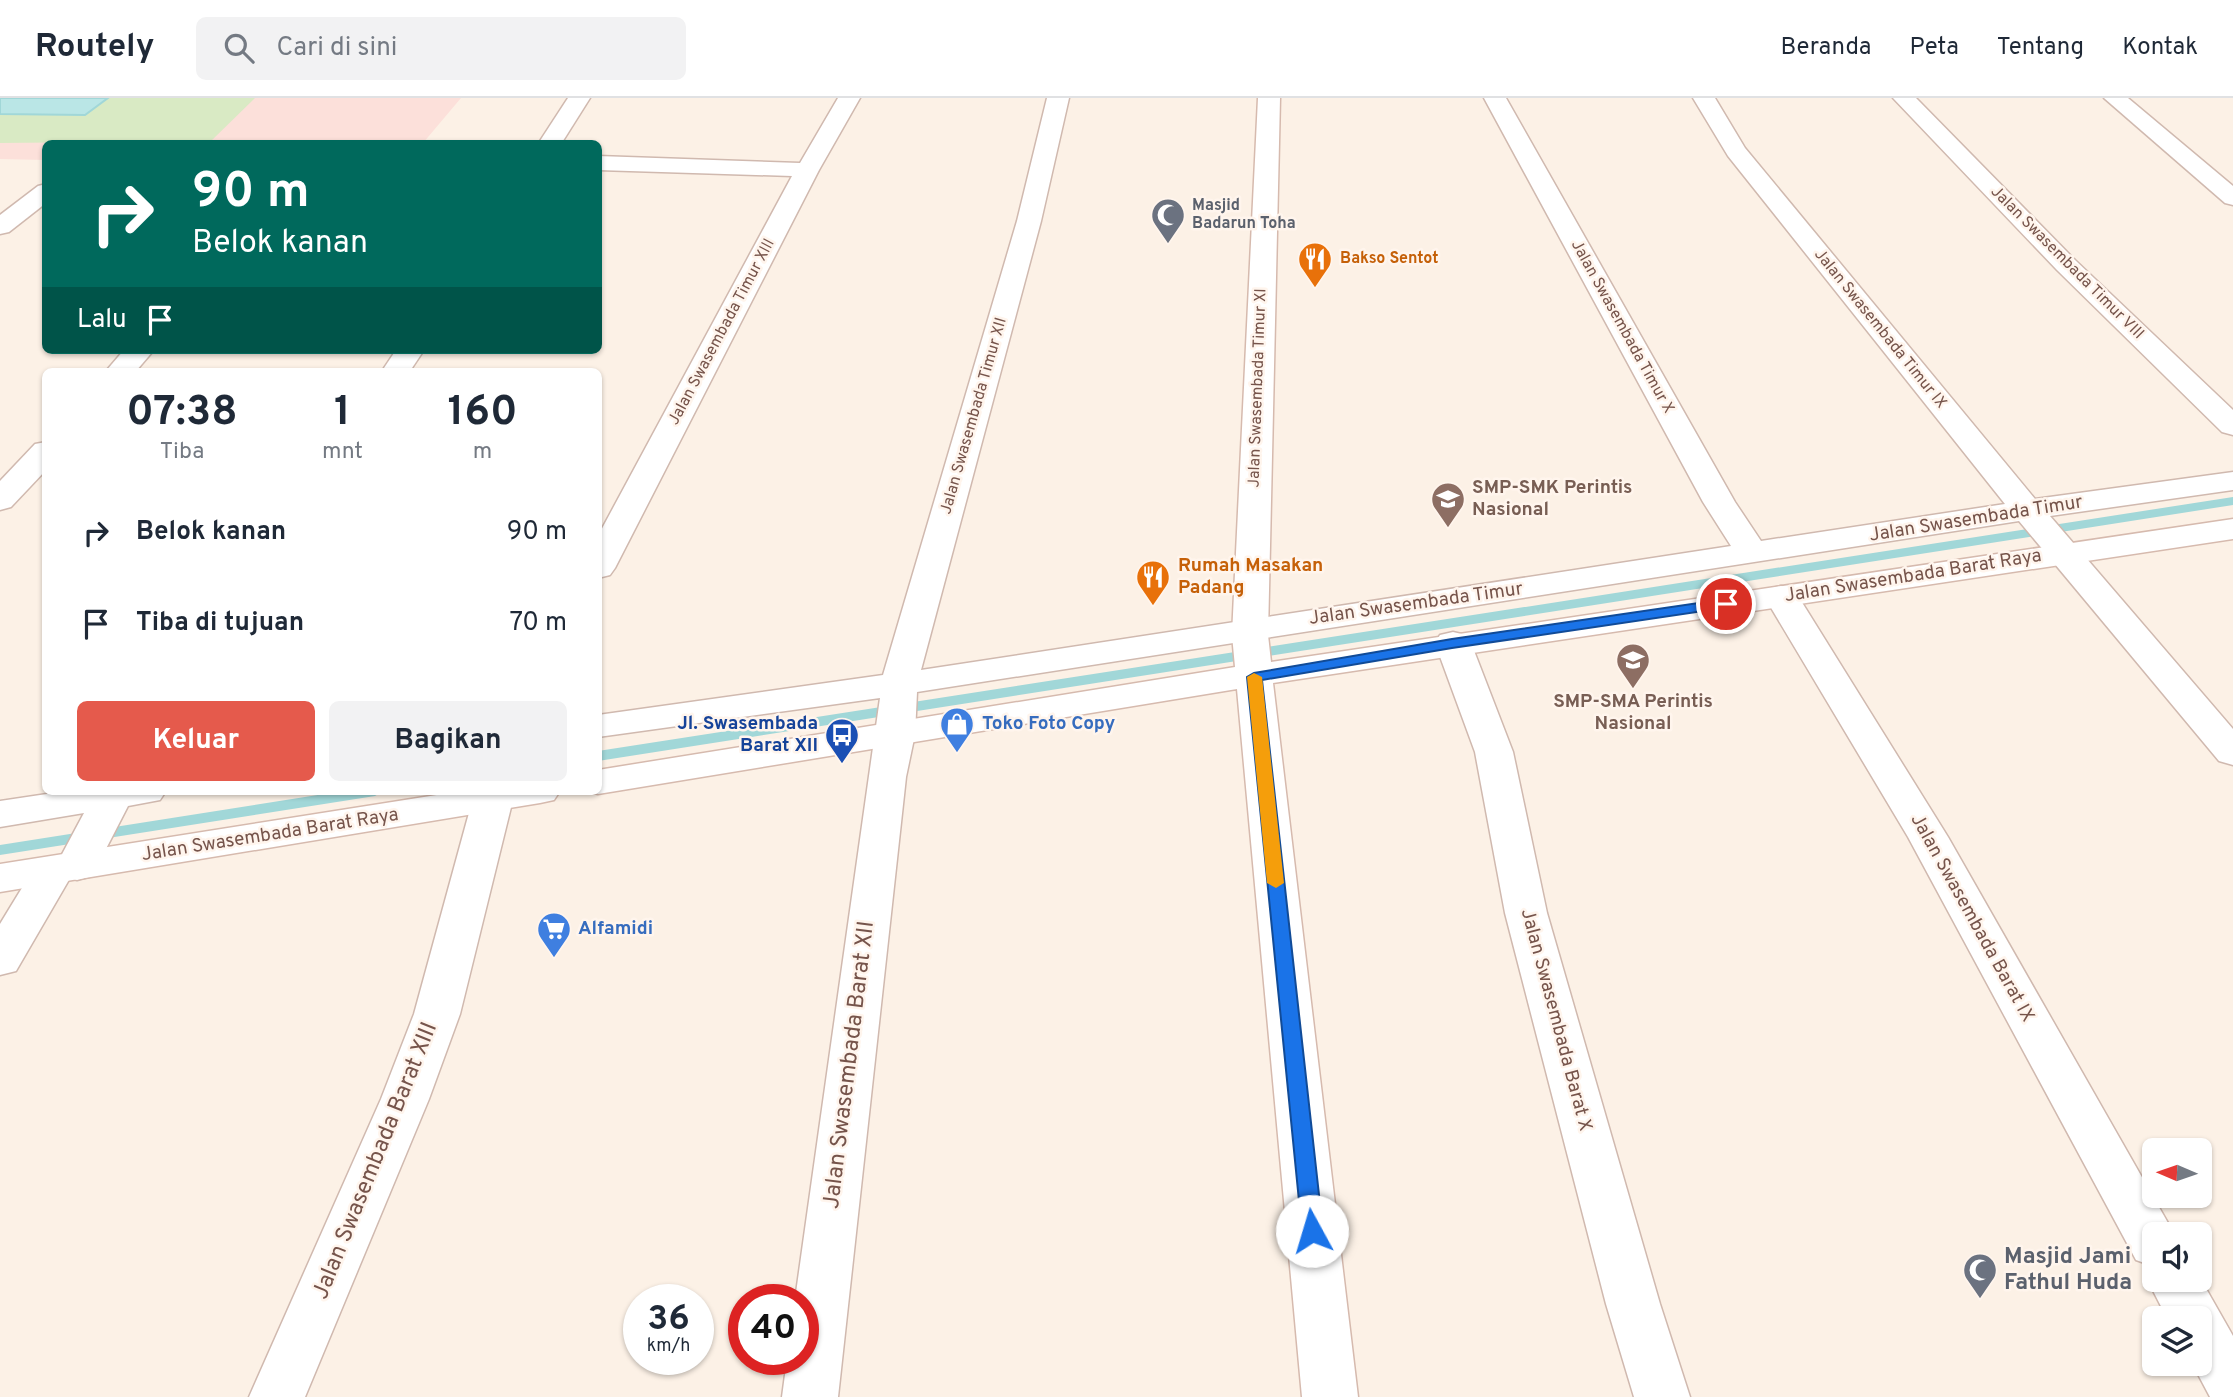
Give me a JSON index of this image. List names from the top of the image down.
{
  "streets": {
    "street": [
      "Jalan Swasembada Timur VIII",
      "Jalan Swasembada Timur X",
      "Jalan Swasembada Timur IX",
      "Jalan Swasembada Timur XIII",
      "Jalan Swasembada Timur XI",
      "Jalan Swasembada Timur XII",
      "Jalan Swasembada Timur",
      "Jalan Swasembada Barat Raya",
      "Jalan Swasembada Barat IX",
      "Jalan Swasembada Barat X",
      "Jalan Swasembada Barat XII",
      "Jalan Swasembada Barat XIII"
    ]
  },
  "crossings": [
    ["Jalan Swasembada Timur X", "Jalan Swasembada Timur"],
    ["Jalan Swasembada Timur IX", "Jalan Swasembada Timur"],
    ["Jalan Swasembada Timur IX", "Jalan Swasembada Barat Raya"],
    ["Jalan Swasembada Timur XI", "Jalan Swasembada Timur"],
    ["Jalan Swasembada Timur XI", "Jalan Swasembada Barat Raya"],
    ["Jalan Swasembada Timur XII", "Jalan Swasembada Timur"],
    ["Jalan Swasembada Timur XII", "Jalan Swasembada Barat Raya"],
    ["Jalan Swasembada Timur XII", "Jalan Swasembada Barat XII"],
    ["Jalan Swasembada Timur", "Jalan Swasembada Barat Raya"],
    ["Jalan Swasembada Timur", "Jalan Swasembada Barat XII"],
    ["Jalan Swasembada Barat Raya", "Jalan Swasembada Barat IX"],
    ["Jalan Swasembada Barat Raya", "Jalan Swasembada Barat X"],
    ["Jalan Swasembada Barat Raya", "Jalan Swasembada Barat XII"],
    ["Jalan Swasembada Barat Raya", "Jalan Swasembada Barat XIII"]
  ],
  "places": {
    "mosque": ["Masjid Badarun Toha", "Masjid Jami Fathul Huda"],
    "restaurant": ["Bakso Sentot", "Rumah Masakan Padang"],
    "school or university": ["SMP-SMK Perintis Nasional", "SMP-SMA Perintis Nasional"],
    "shop": ["Toko Foto Copy"],
    "bus stop": ["Jl. Swasembada Barat XII"],
    "supermarket": ["Alfamidi"]
  },
  "north": "left",
  "page": {
    "header": "Routely",
    "search": "Cari di sini",
    "nav": [
      "Beranda",
      "Peta",
      "Tentang",
      "Kontak"
    ],
    "turn": ["90 m", "Belok kanan"],
    "then": "Lalu",
    "eta": [
      "07:38",
      "Tiba",
      "1",
      "mnt",
      "160",
      "m"
    ],
    "list": [
      {
        "name": "Belok kanan",
        "value": "90 m"
      },
      {
        "name": "Tiba di tujuan",
        "value": "70 m"
      }
    ],
    "buttons": ["Keluar", "Bagikan"],
    "speed": "36 km/h",
    "limit": "40"
  }
}
